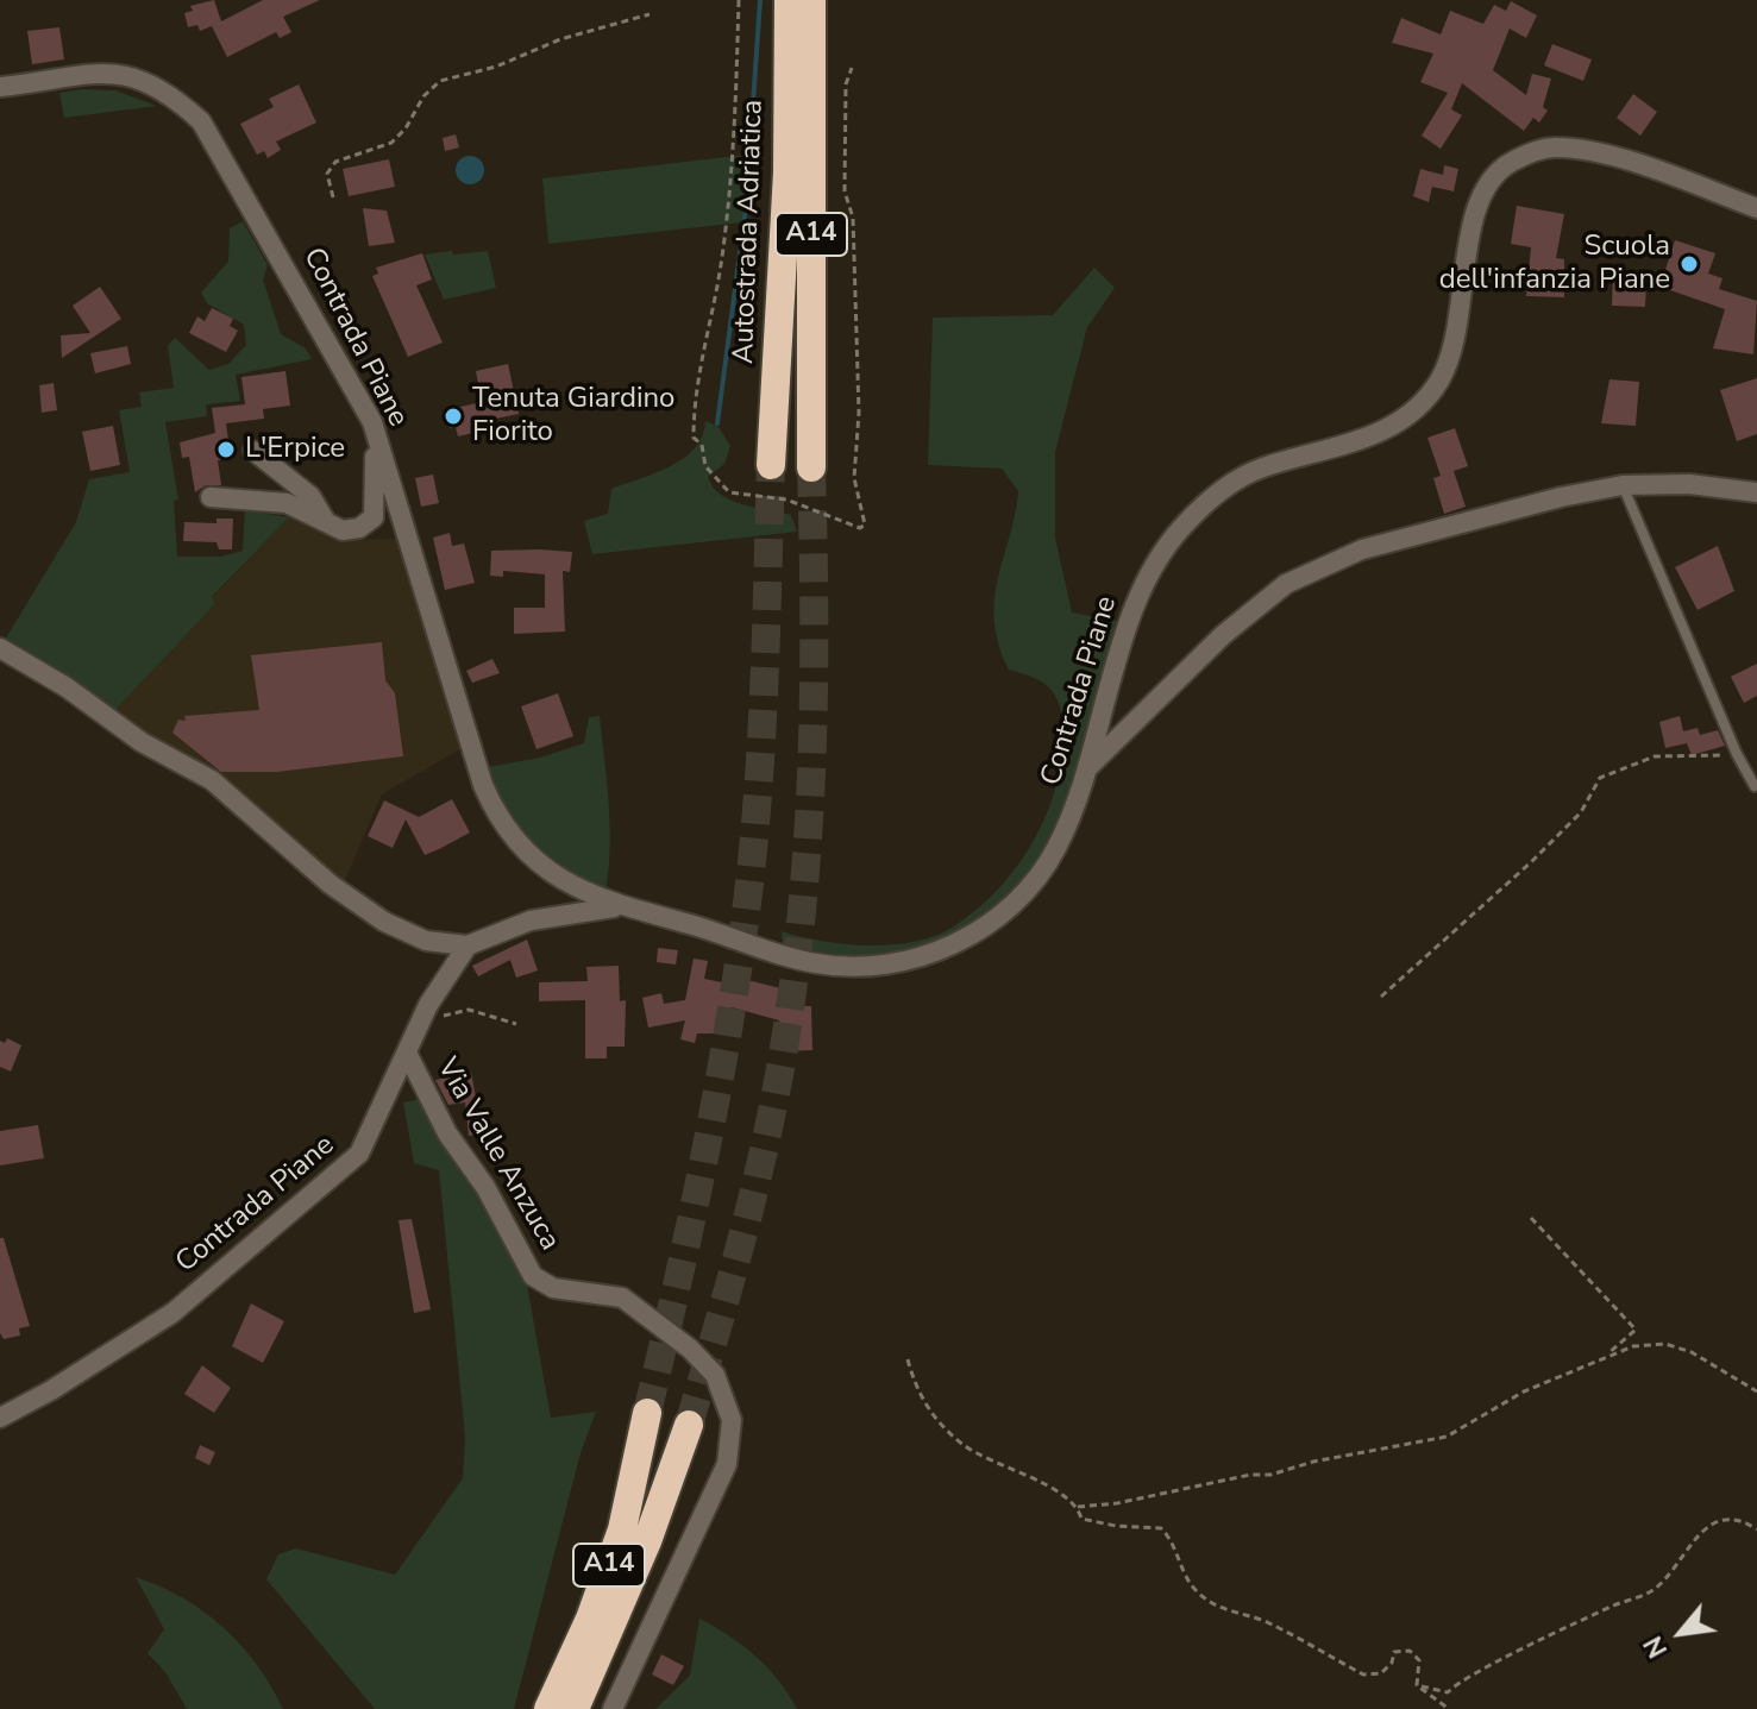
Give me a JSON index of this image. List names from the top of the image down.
{
  "streets": {
    "highway": ["Autostrada Adriatica", "A14"],
    "street": ["Contrada Piane", "Via Valle Anzuca"]
  },
  "crossings": [
    ["Contrada Piane", "Via Valle Anzuca"]
  ],
  "places": ["Scuola dell'infanzia Piane", "Tenuta Giardino Fiorito", "L'Erpice"],
  "north": "bottom left"
}
